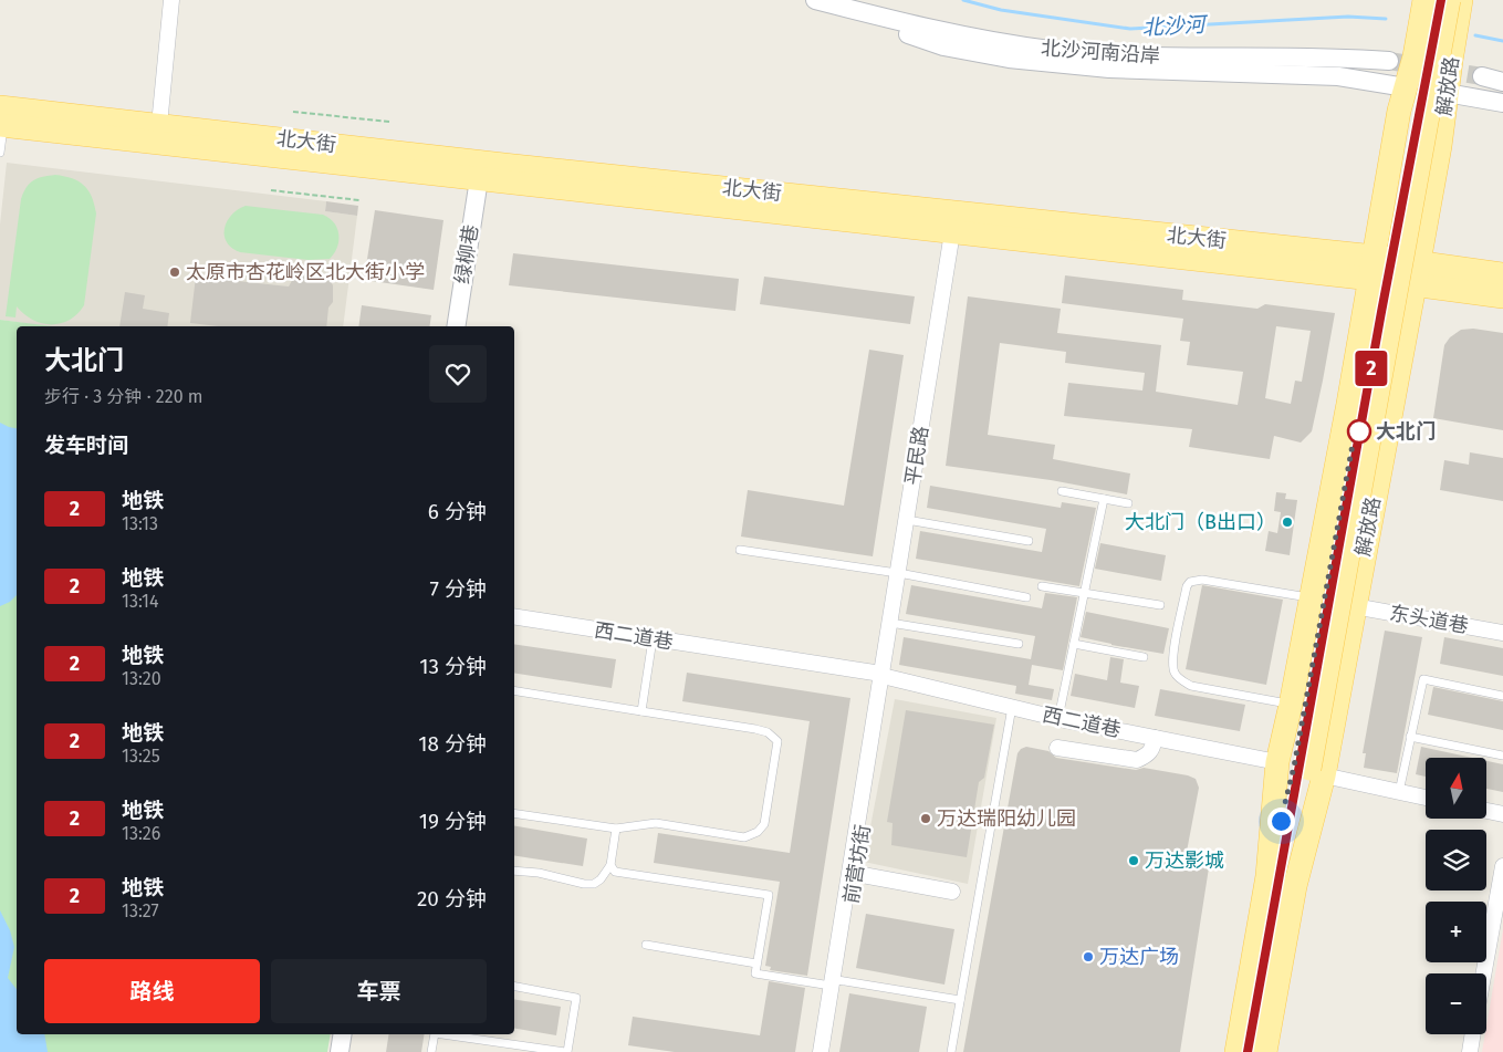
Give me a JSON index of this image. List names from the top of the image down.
{
  "streets": {
    "main road": ["解放路", "北大街"],
    "street": [
      "北沙河南沿岸",
      "绿柳巷",
      "平民路",
      "东头道巷",
      "西二道巷",
      "前营坊街"
    ]
  },
  "crossings": [
    ["解放路", "北大街"],
    ["解放路", "东头道巷"],
    ["解放路", "西二道巷"],
    ["平民路", "西二道巷"],
    ["平民路", "前营坊街"],
    ["西二道巷", "前营坊街"]
  ],
  "water": ["北沙河"],
  "places": [
    "太原市杏花岭区北大街小学",
    "大北门",
    "大北门（B出口）",
    "万达瑞阳幼儿园",
    "万达影城",
    "万达广场"
  ],
  "lines": ["metro line 2"],
  "north": "top",
  "page": {
    "on_map": "2",
    "heading": [
      ["大北门", "步行 · 3 分钟 · 220 m"],
      "发车时间"
    ],
    "list": [
      {
        "mark": "2",
        "name": "地铁",
        "note": "13:13",
        "value": "6 分钟"
      },
      {
        "mark": "2",
        "name": "地铁",
        "note": "13:14",
        "value": "7 分钟"
      },
      {
        "mark": "2",
        "name": "地铁",
        "note": "13:20",
        "value": "13 分钟"
      },
      {
        "mark": "2",
        "name": "地铁",
        "note": "13:25",
        "value": "18 分钟"
      },
      {
        "mark": "2",
        "name": "地铁",
        "note": "13:26",
        "value": "19 分钟"
      },
      {
        "mark": "2",
        "name": "地铁",
        "note": "13:27",
        "value": "20 分钟"
      }
    ],
    "map_buttons": ["+", "−"],
    "buttons": ["路线", "车票"]
  }
}
